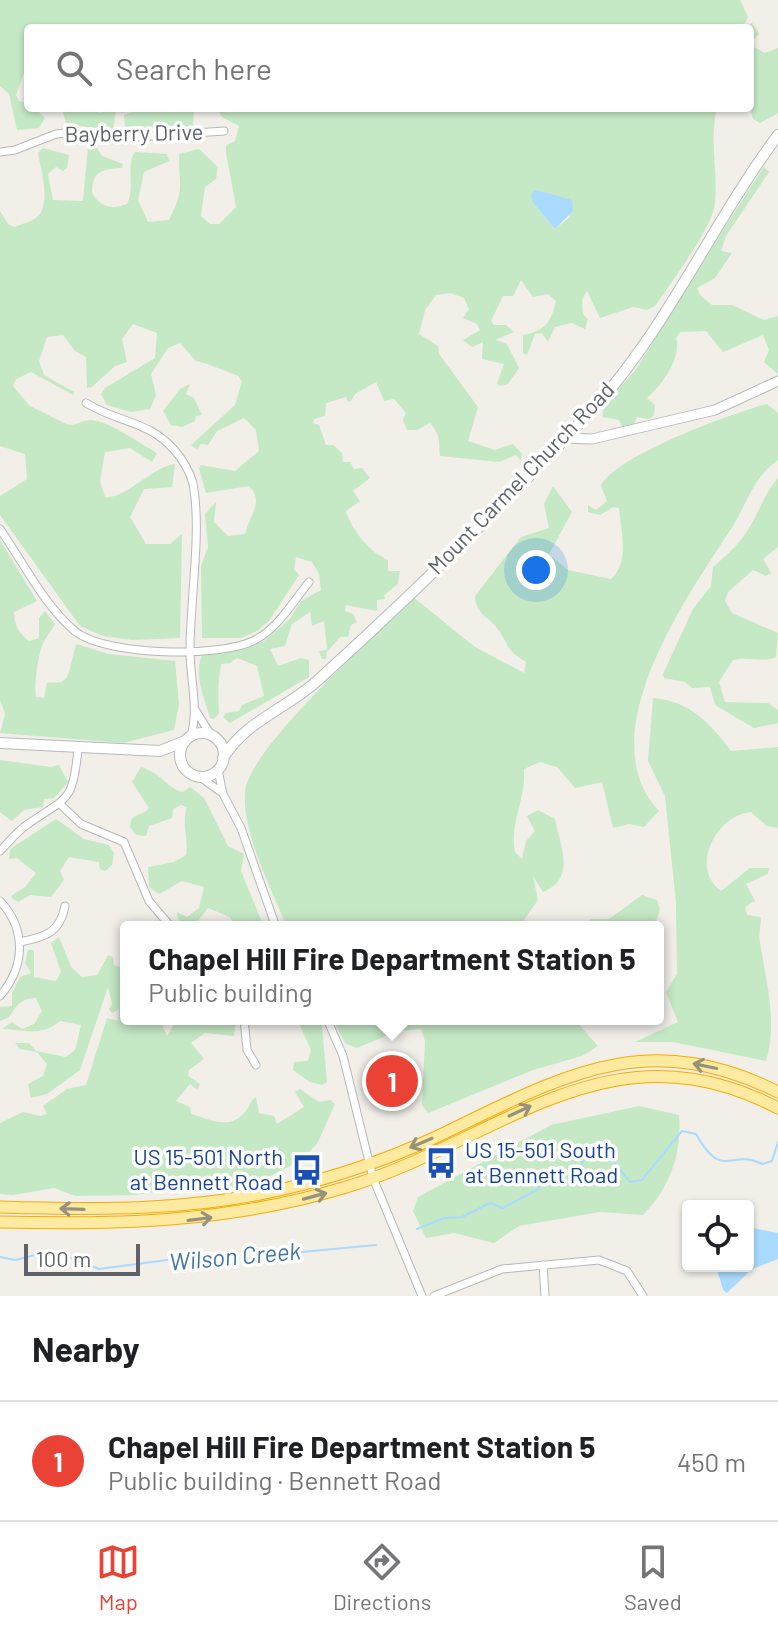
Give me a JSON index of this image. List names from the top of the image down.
{
  "streets": {
    "main road": ["Mount Carmel Church Road"],
    "street": ["Bayberry Drive"]
  },
  "water": ["Wilson Creek"],
  "places": {
    "bus stop": ["US 15-501 South at Bennett Road", "US 15-501 North at Bennett Road"]
  },
  "scale_bar": "100 m",
  "page": {
    "search": "Search here",
    "popup": ["Chapel Hill Fire Department Station 5", "Public building"],
    "pins": "1",
    "scale": "100 m",
    "heading": "Nearby",
    "list": [
      {
        "mark": "1",
        "name": "Chapel Hill Fire Department Station 5",
        "note": "Public building · Bennett Road",
        "value": "450 m"
      }
    ],
    "nav": ["Map", "Directions", "Saved"]
  }
}
